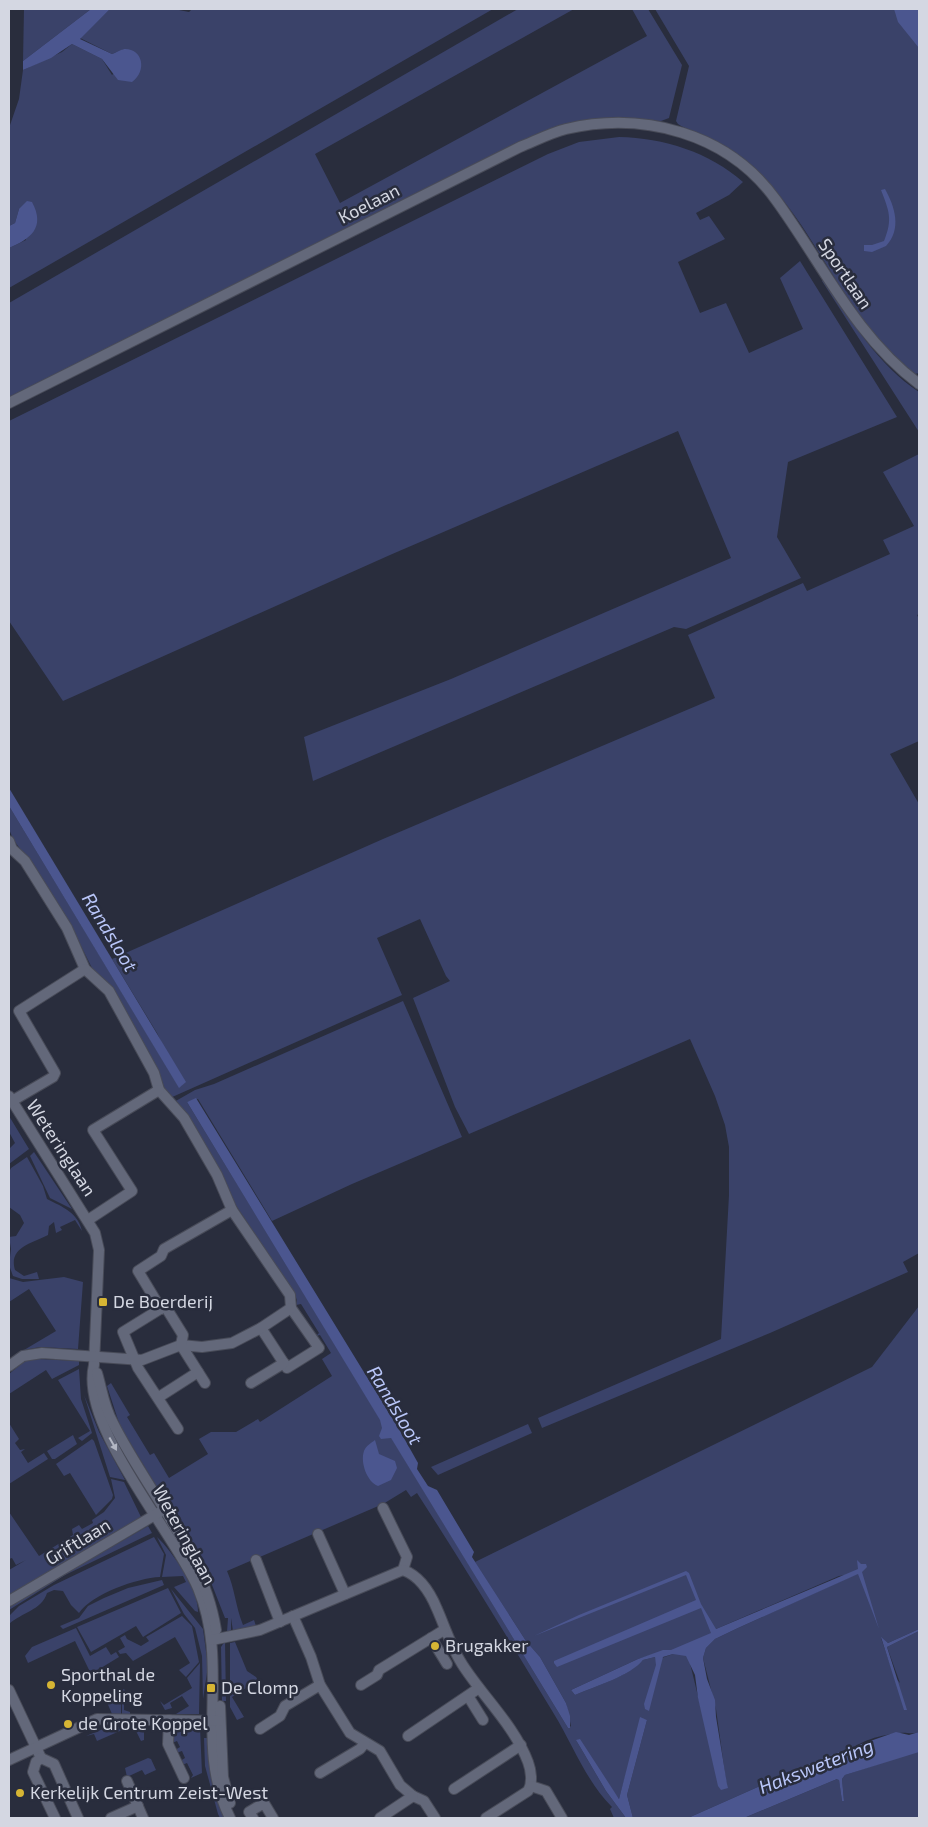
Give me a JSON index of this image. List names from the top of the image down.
{
  "streets": {
    "street": [
      "Koelaan",
      "Sportlaan",
      "Weteringlaan",
      "Griftlaan"
    ]
  },
  "crossings": [
    ["Koelaan", "Sportlaan"],
    ["Weteringlaan", "Griftlaan"]
  ],
  "water": ["Randsloot", "Hakswetering"],
  "places": {
    "transit": ["De Boerderij", "De Clomp"],
    "other": [
      "Brugakker",
      "Sporthal de Koppeling",
      "de Grote Koppel",
      "Kerkelijk Centrum Zeist-West"
    ]
  }
}
